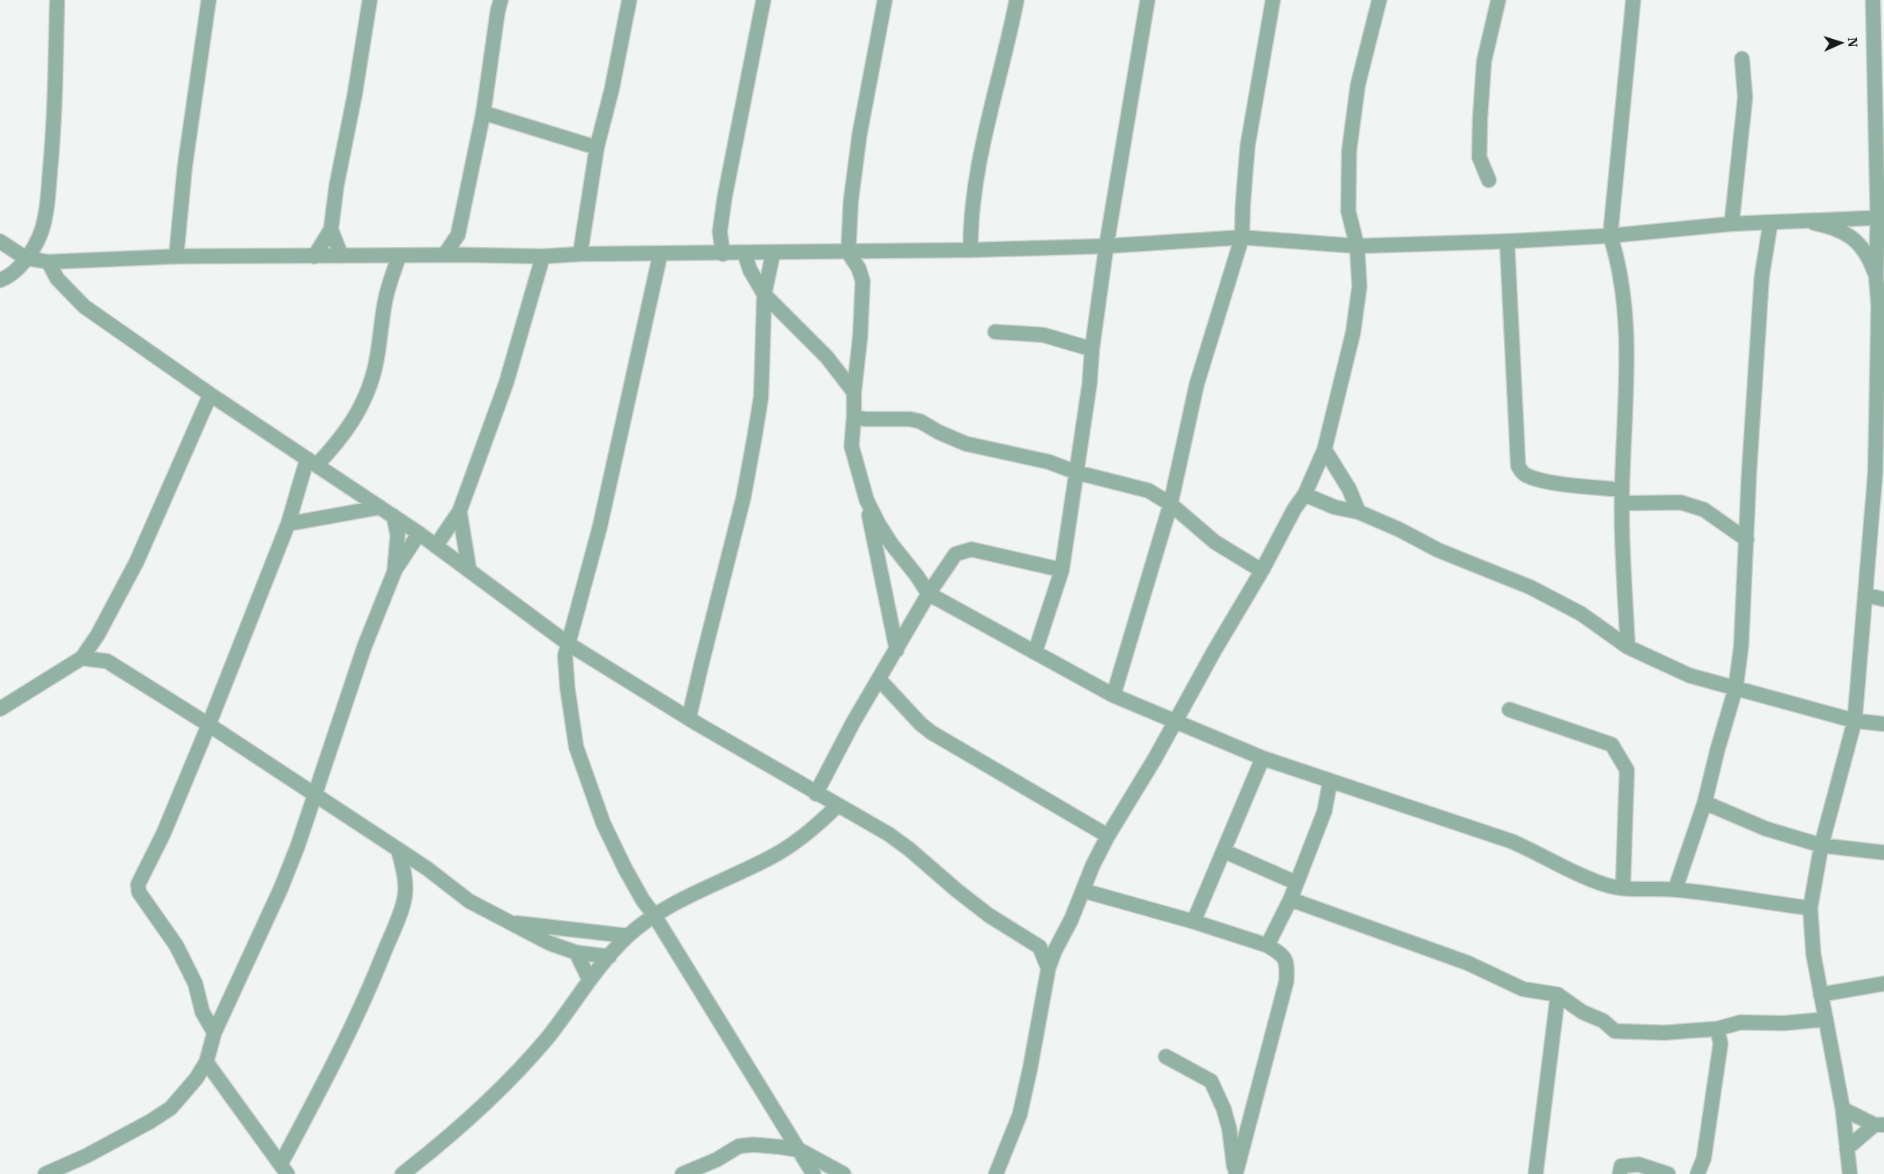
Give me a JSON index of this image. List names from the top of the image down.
{
  "north": "right"
}
